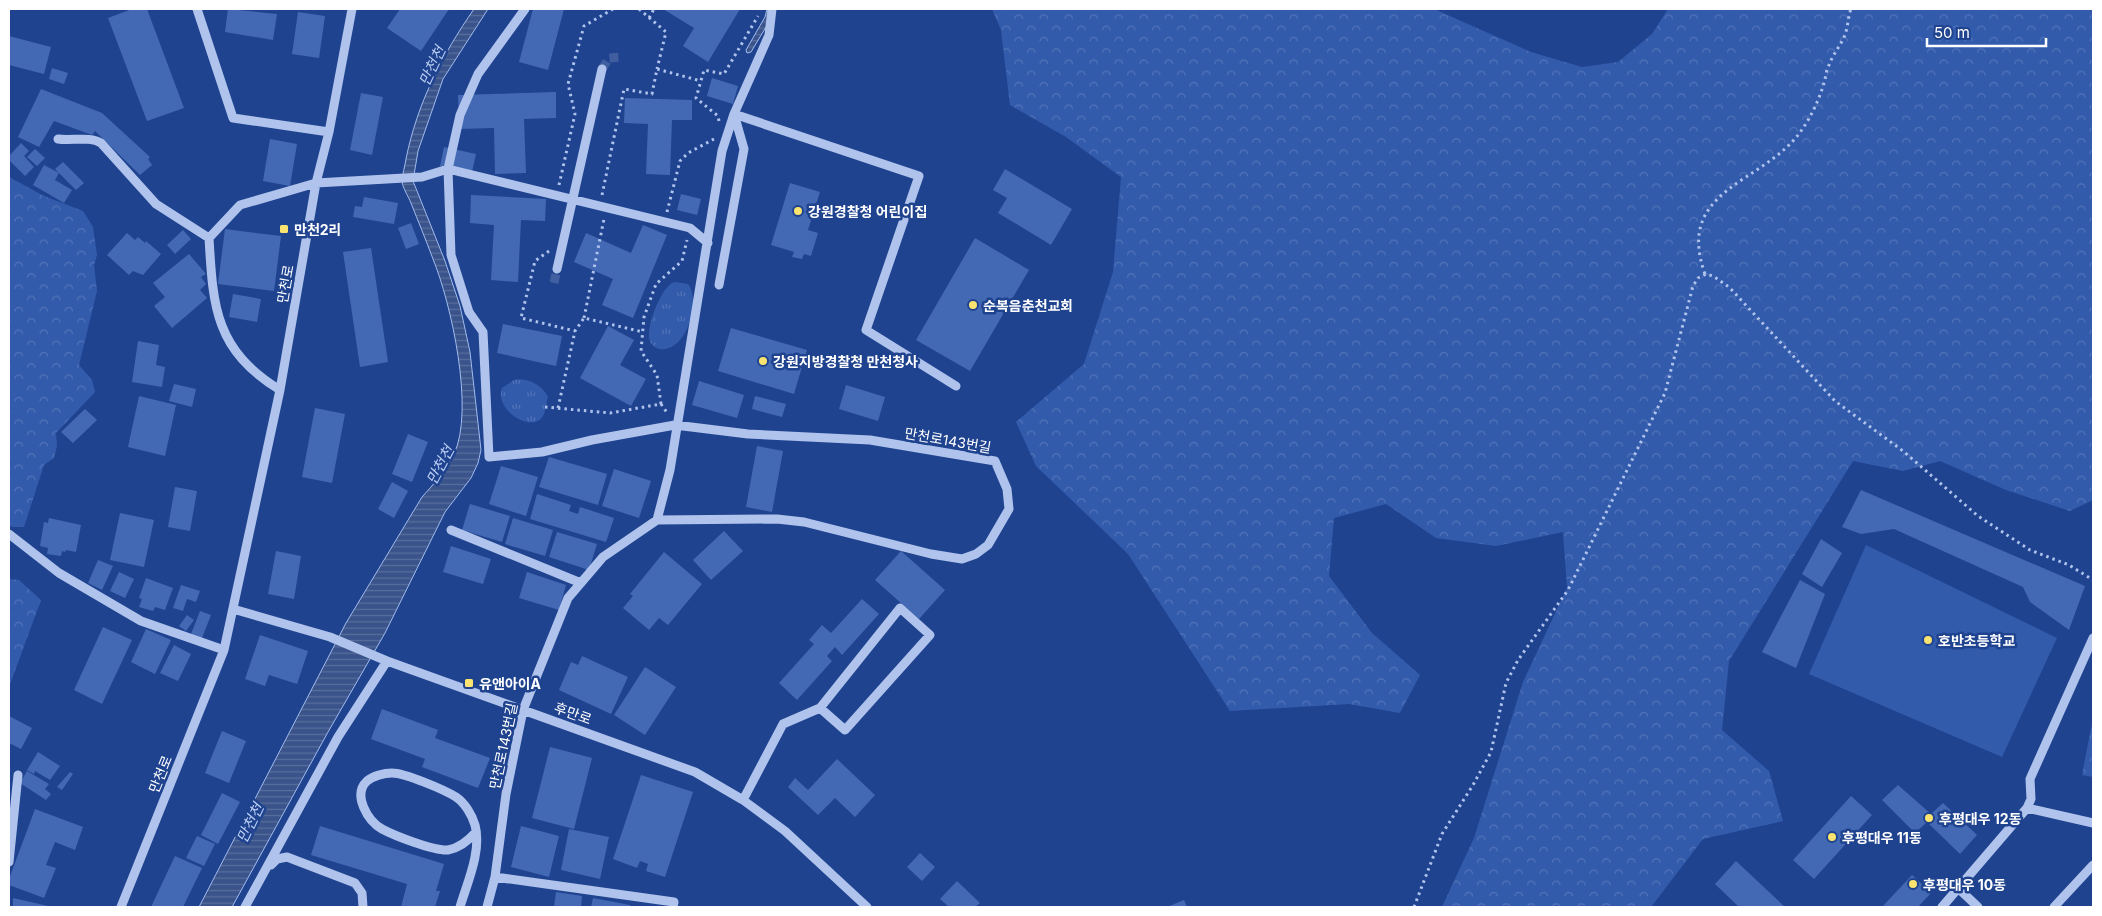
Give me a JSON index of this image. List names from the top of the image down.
{
  "streets": {
    "street": ["만천로", "만천로143번길", "후만로"]
  },
  "crossings": [
    ["만천로", "후만로"],
    ["만천로143번길", "후만로"]
  ],
  "water": ["만천천"],
  "places": {
    "other": [
      "강원경찰청 어린이집",
      "순복음춘천교회",
      "강원지방경찰청 만천청사",
      "호반초등학교",
      "후평대우 12동",
      "후평대우 11동",
      "후평대우 10동"
    ],
    "transit": ["만천2리", "유앤아이A"]
  },
  "scale_bar": "50 m"
}
